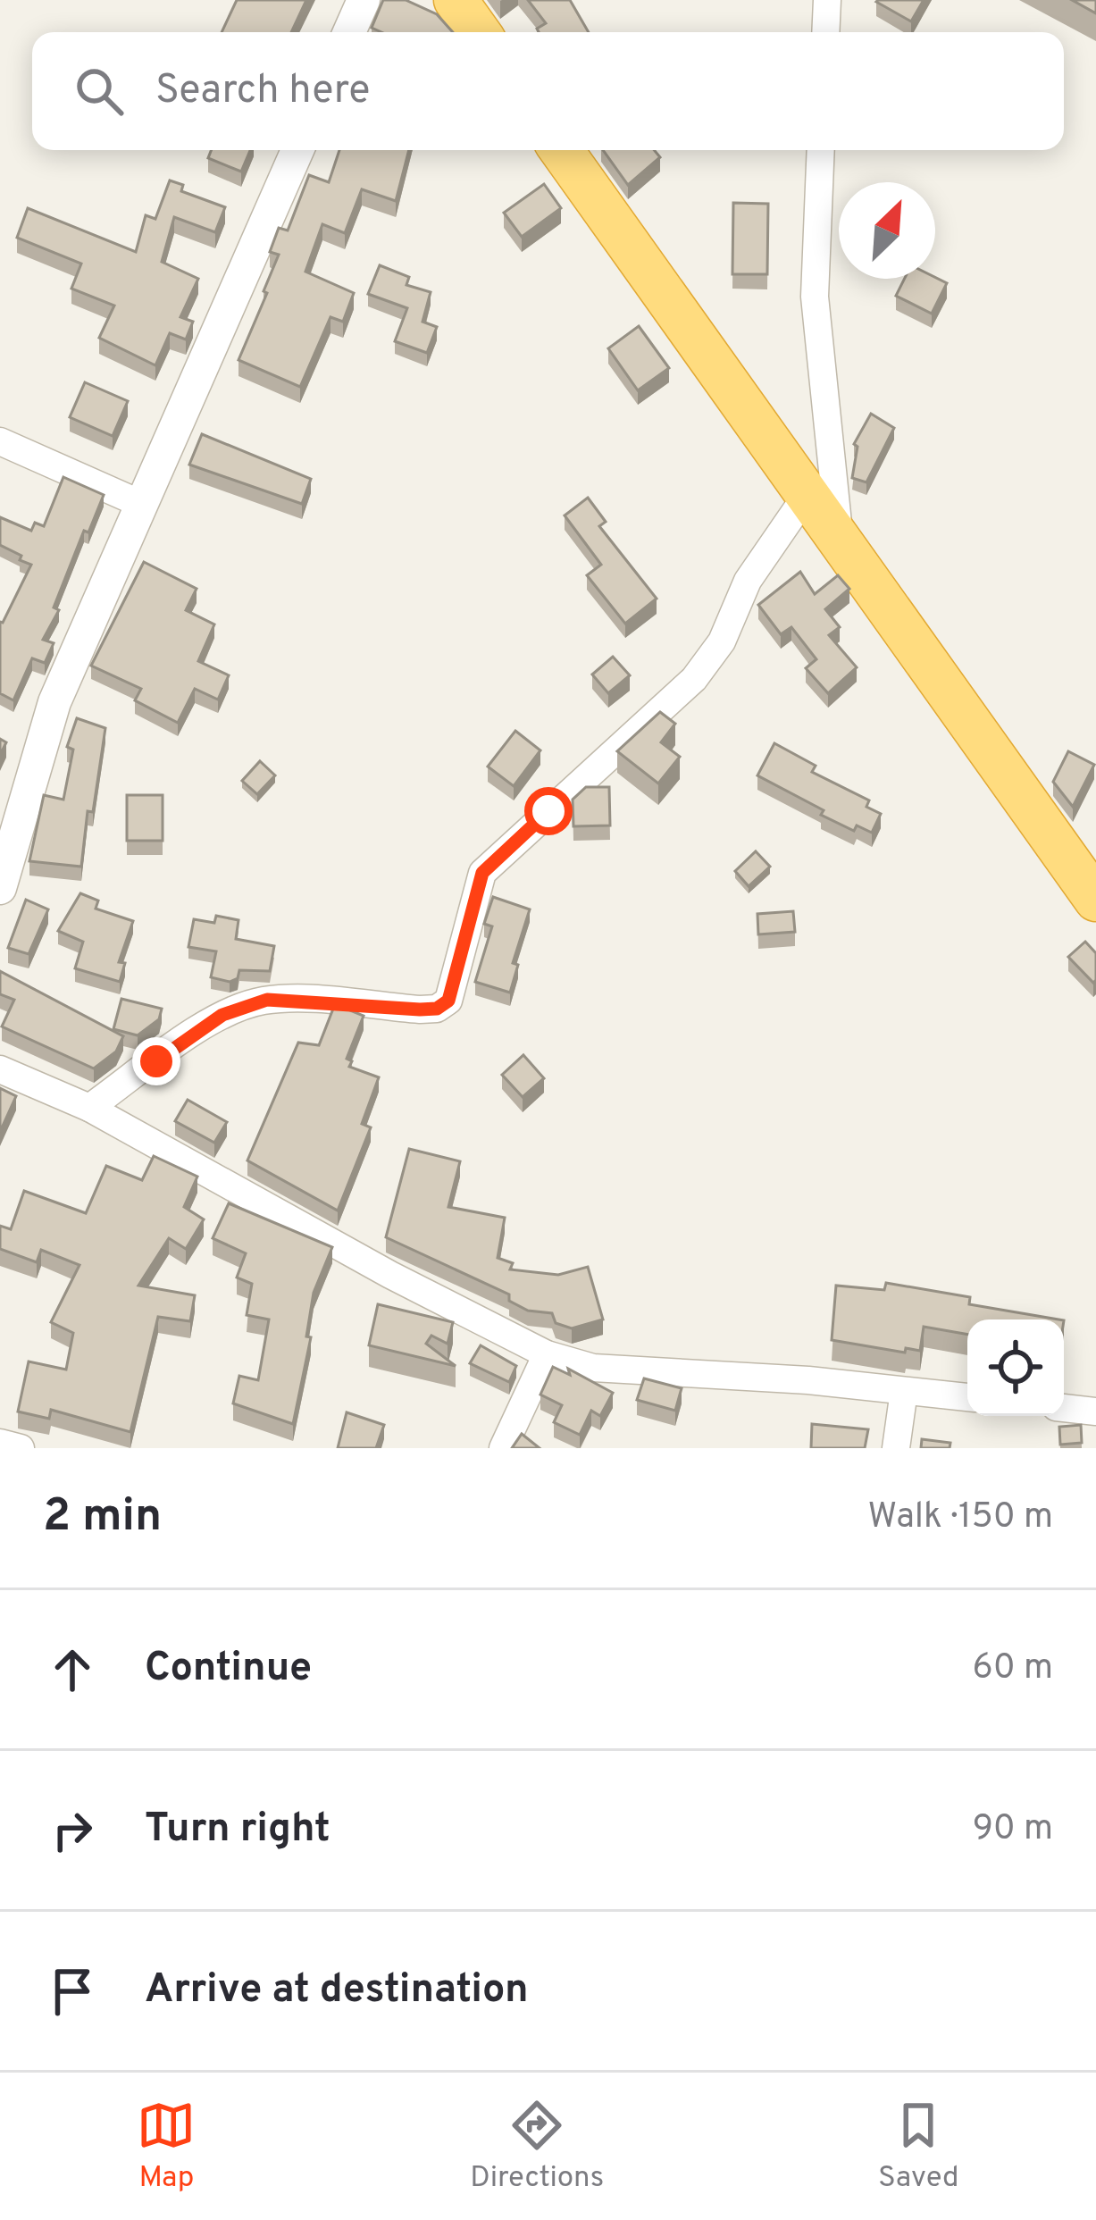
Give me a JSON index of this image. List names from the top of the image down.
{
  "north": "top right",
  "page": {
    "search": "Search here",
    "heading": ["2 min", "Walk · 150 m"],
    "list": [
      ["Continue", "60 m"],
      ["Turn right", "90 m"],
      "Arrive at destination"
    ],
    "nav": ["Map", "Directions", "Saved"]
  }
}
